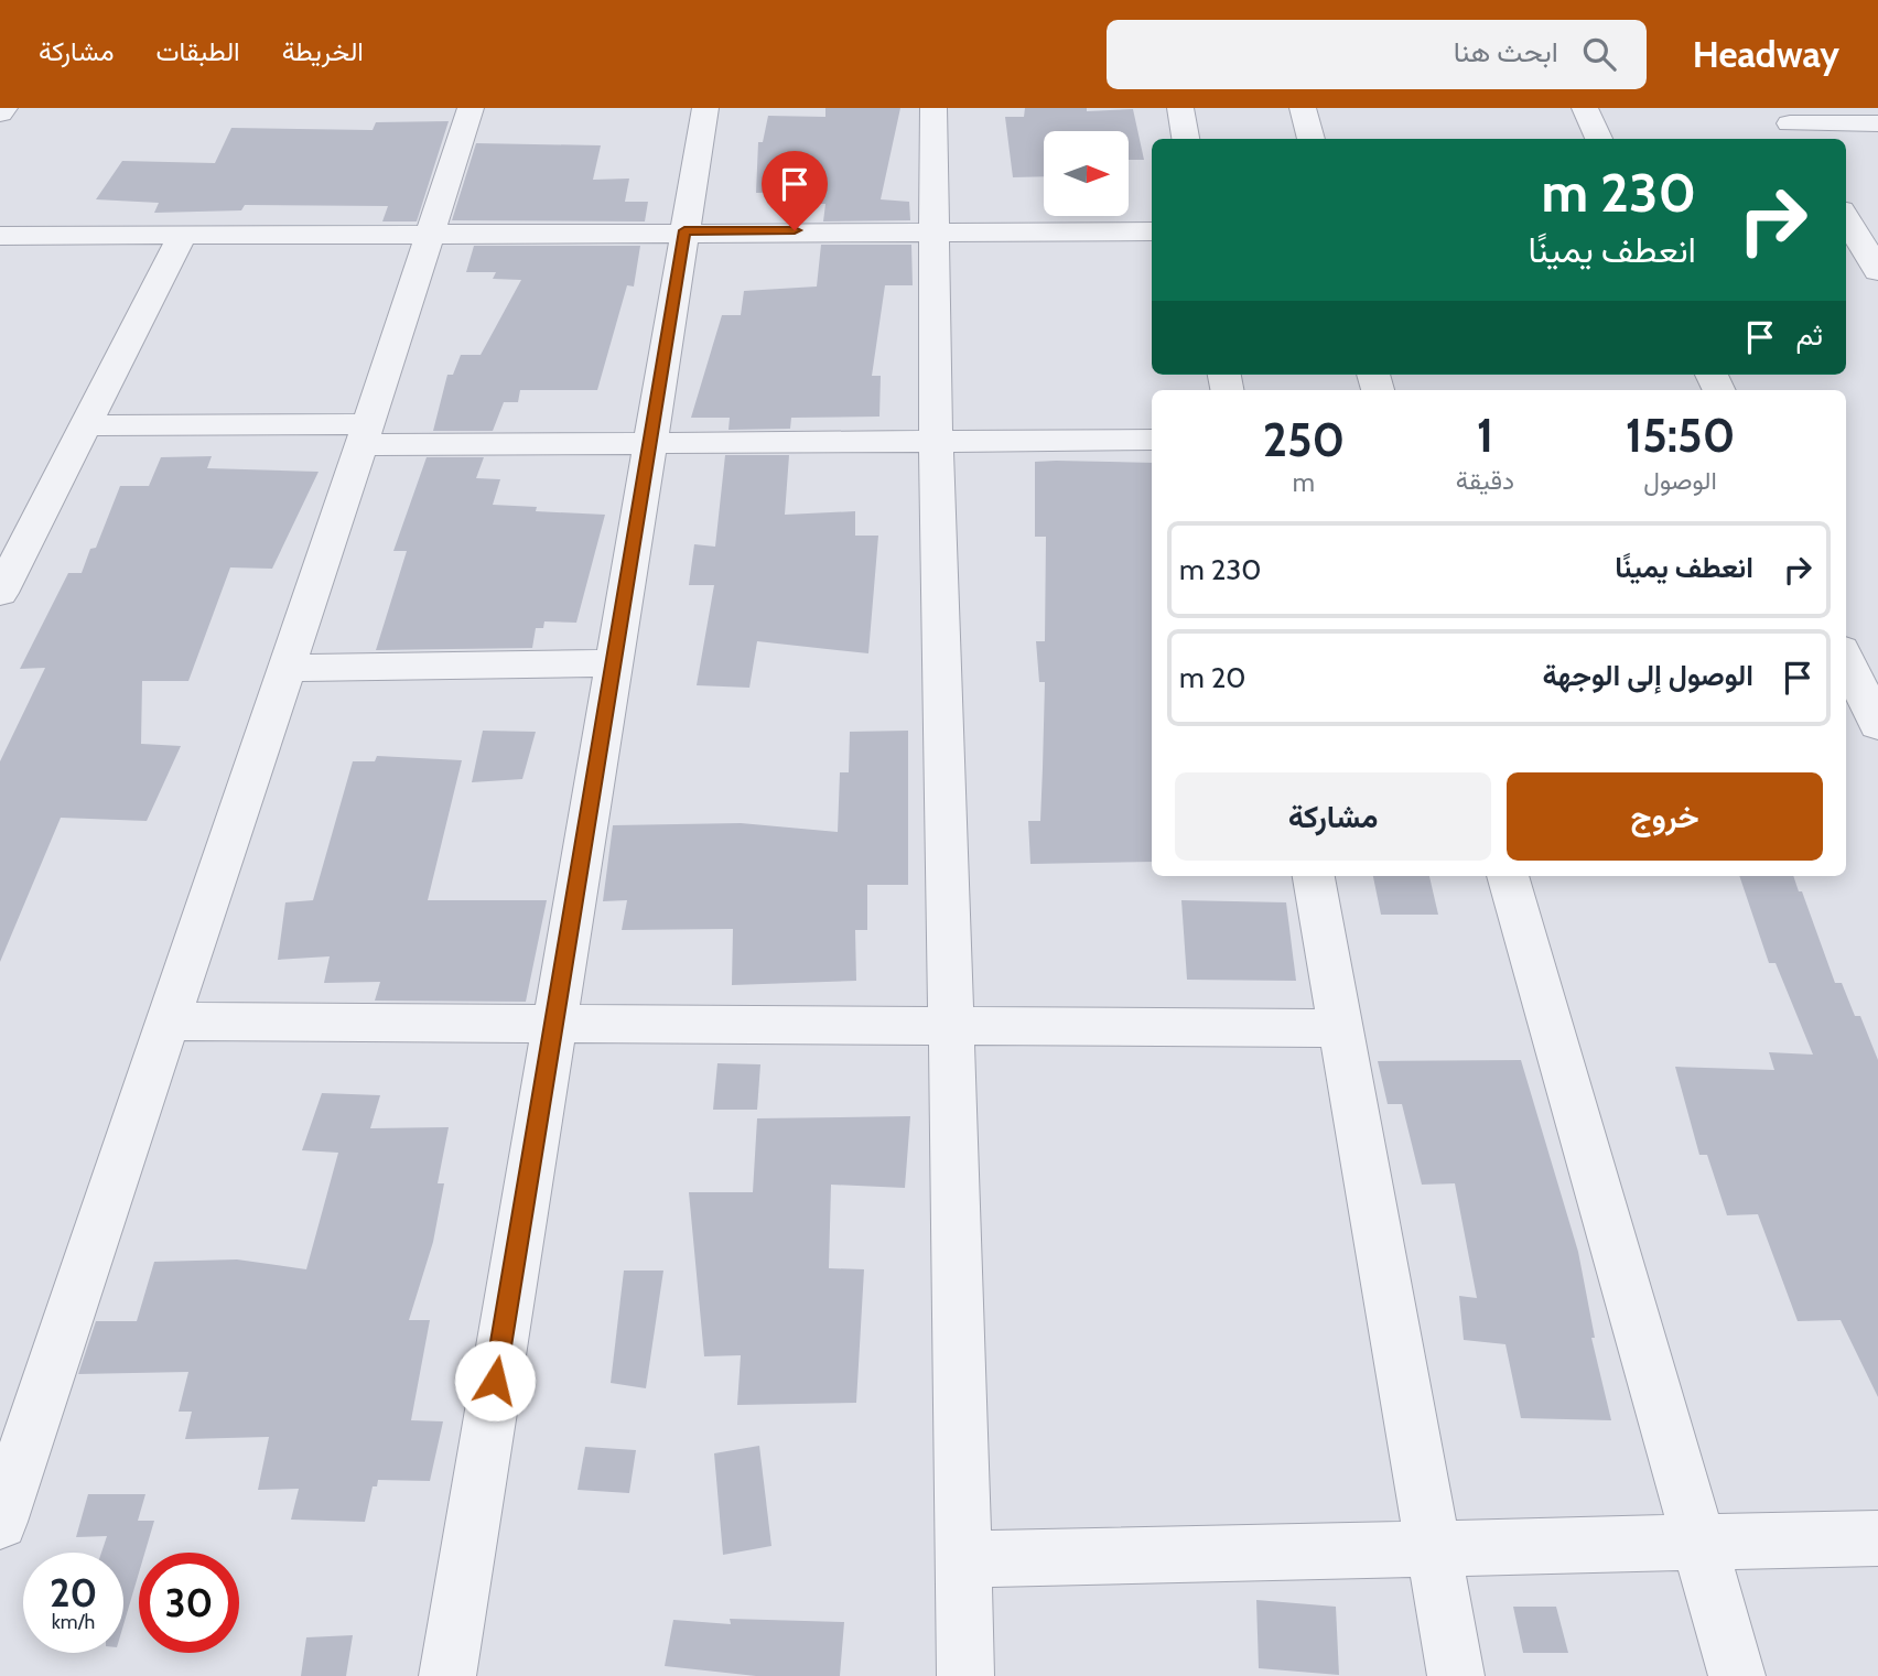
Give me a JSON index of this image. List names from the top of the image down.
{
  "north": "right",
  "page": {
    "header": "Headway",
    "search": "ابحث هنا",
    "nav": ["الخريطة", "الطبقات", "مشاركة"],
    "turn": ["230 m", "انعطف يمينًا"],
    "then": "ثم",
    "eta": [
      "15:50",
      "الوصول",
      "1",
      "دقيقة",
      "250",
      "m"
    ],
    "list": [
      {
        "name": "انعطف يمينًا",
        "value": "230 m"
      },
      {
        "name": "الوصول إلى الوجهة",
        "value": "20 m"
      }
    ],
    "buttons": ["خروج", "مشاركة"],
    "speed": "20 km/h",
    "limit": "30"
  }
}
